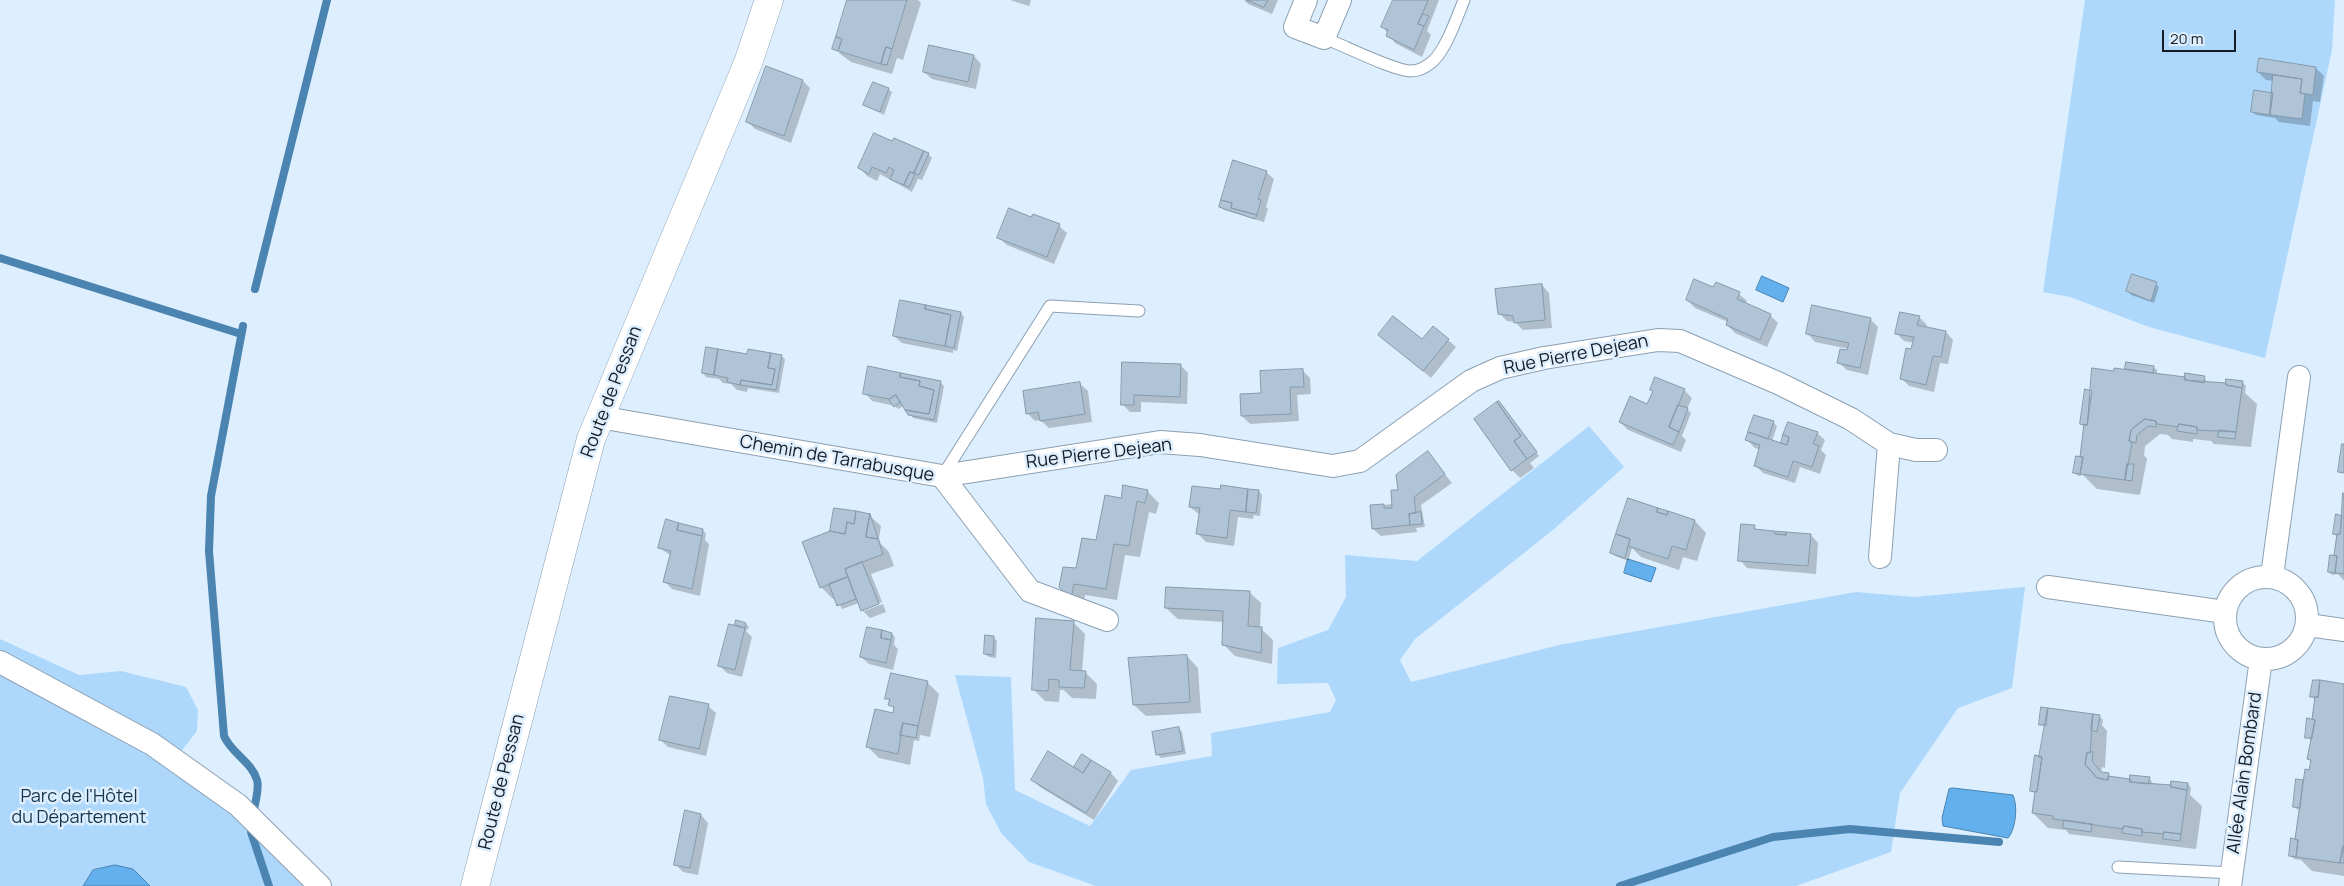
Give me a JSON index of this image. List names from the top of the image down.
{
  "streets": {
    "main road": ["Route de Pessan"],
    "street": ["Rue Pierre Dejean", "Chemin de Tarrabusque", "Allée Alain Bombard"]
  },
  "crossings": [
    ["Rue Pierre Dejean", "Chemin de Tarrabusque"],
    ["Route de Pessan", "Chemin de Tarrabusque"]
  ],
  "parks": ["Parc de l'Hôtel du Département"],
  "scale_bar": "20 m"
}
